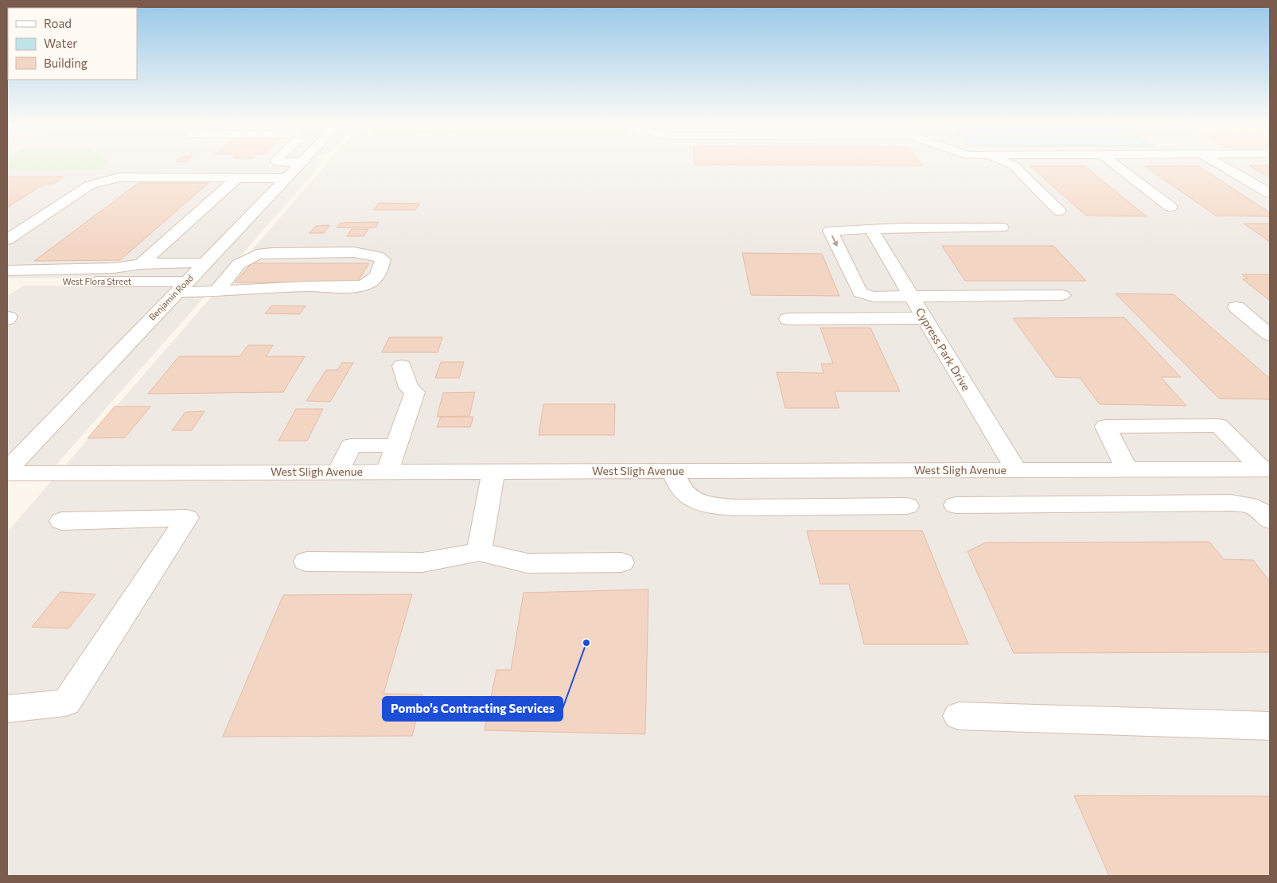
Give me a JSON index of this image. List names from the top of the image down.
{
  "streets": {
    "street": [
      "West Flora Street",
      "Benjamin Road",
      "Cypress Park Drive",
      "West Sligh Avenue"
    ]
  },
  "crossings": [
    ["West Flora Street", "Benjamin Road"],
    ["Benjamin Road", "West Sligh Avenue"],
    ["Cypress Park Drive", "West Sligh Avenue"]
  ],
  "places": ["Pombo's Contracting Services"],
  "legend": ["Road", "Water", "Building"]
}
